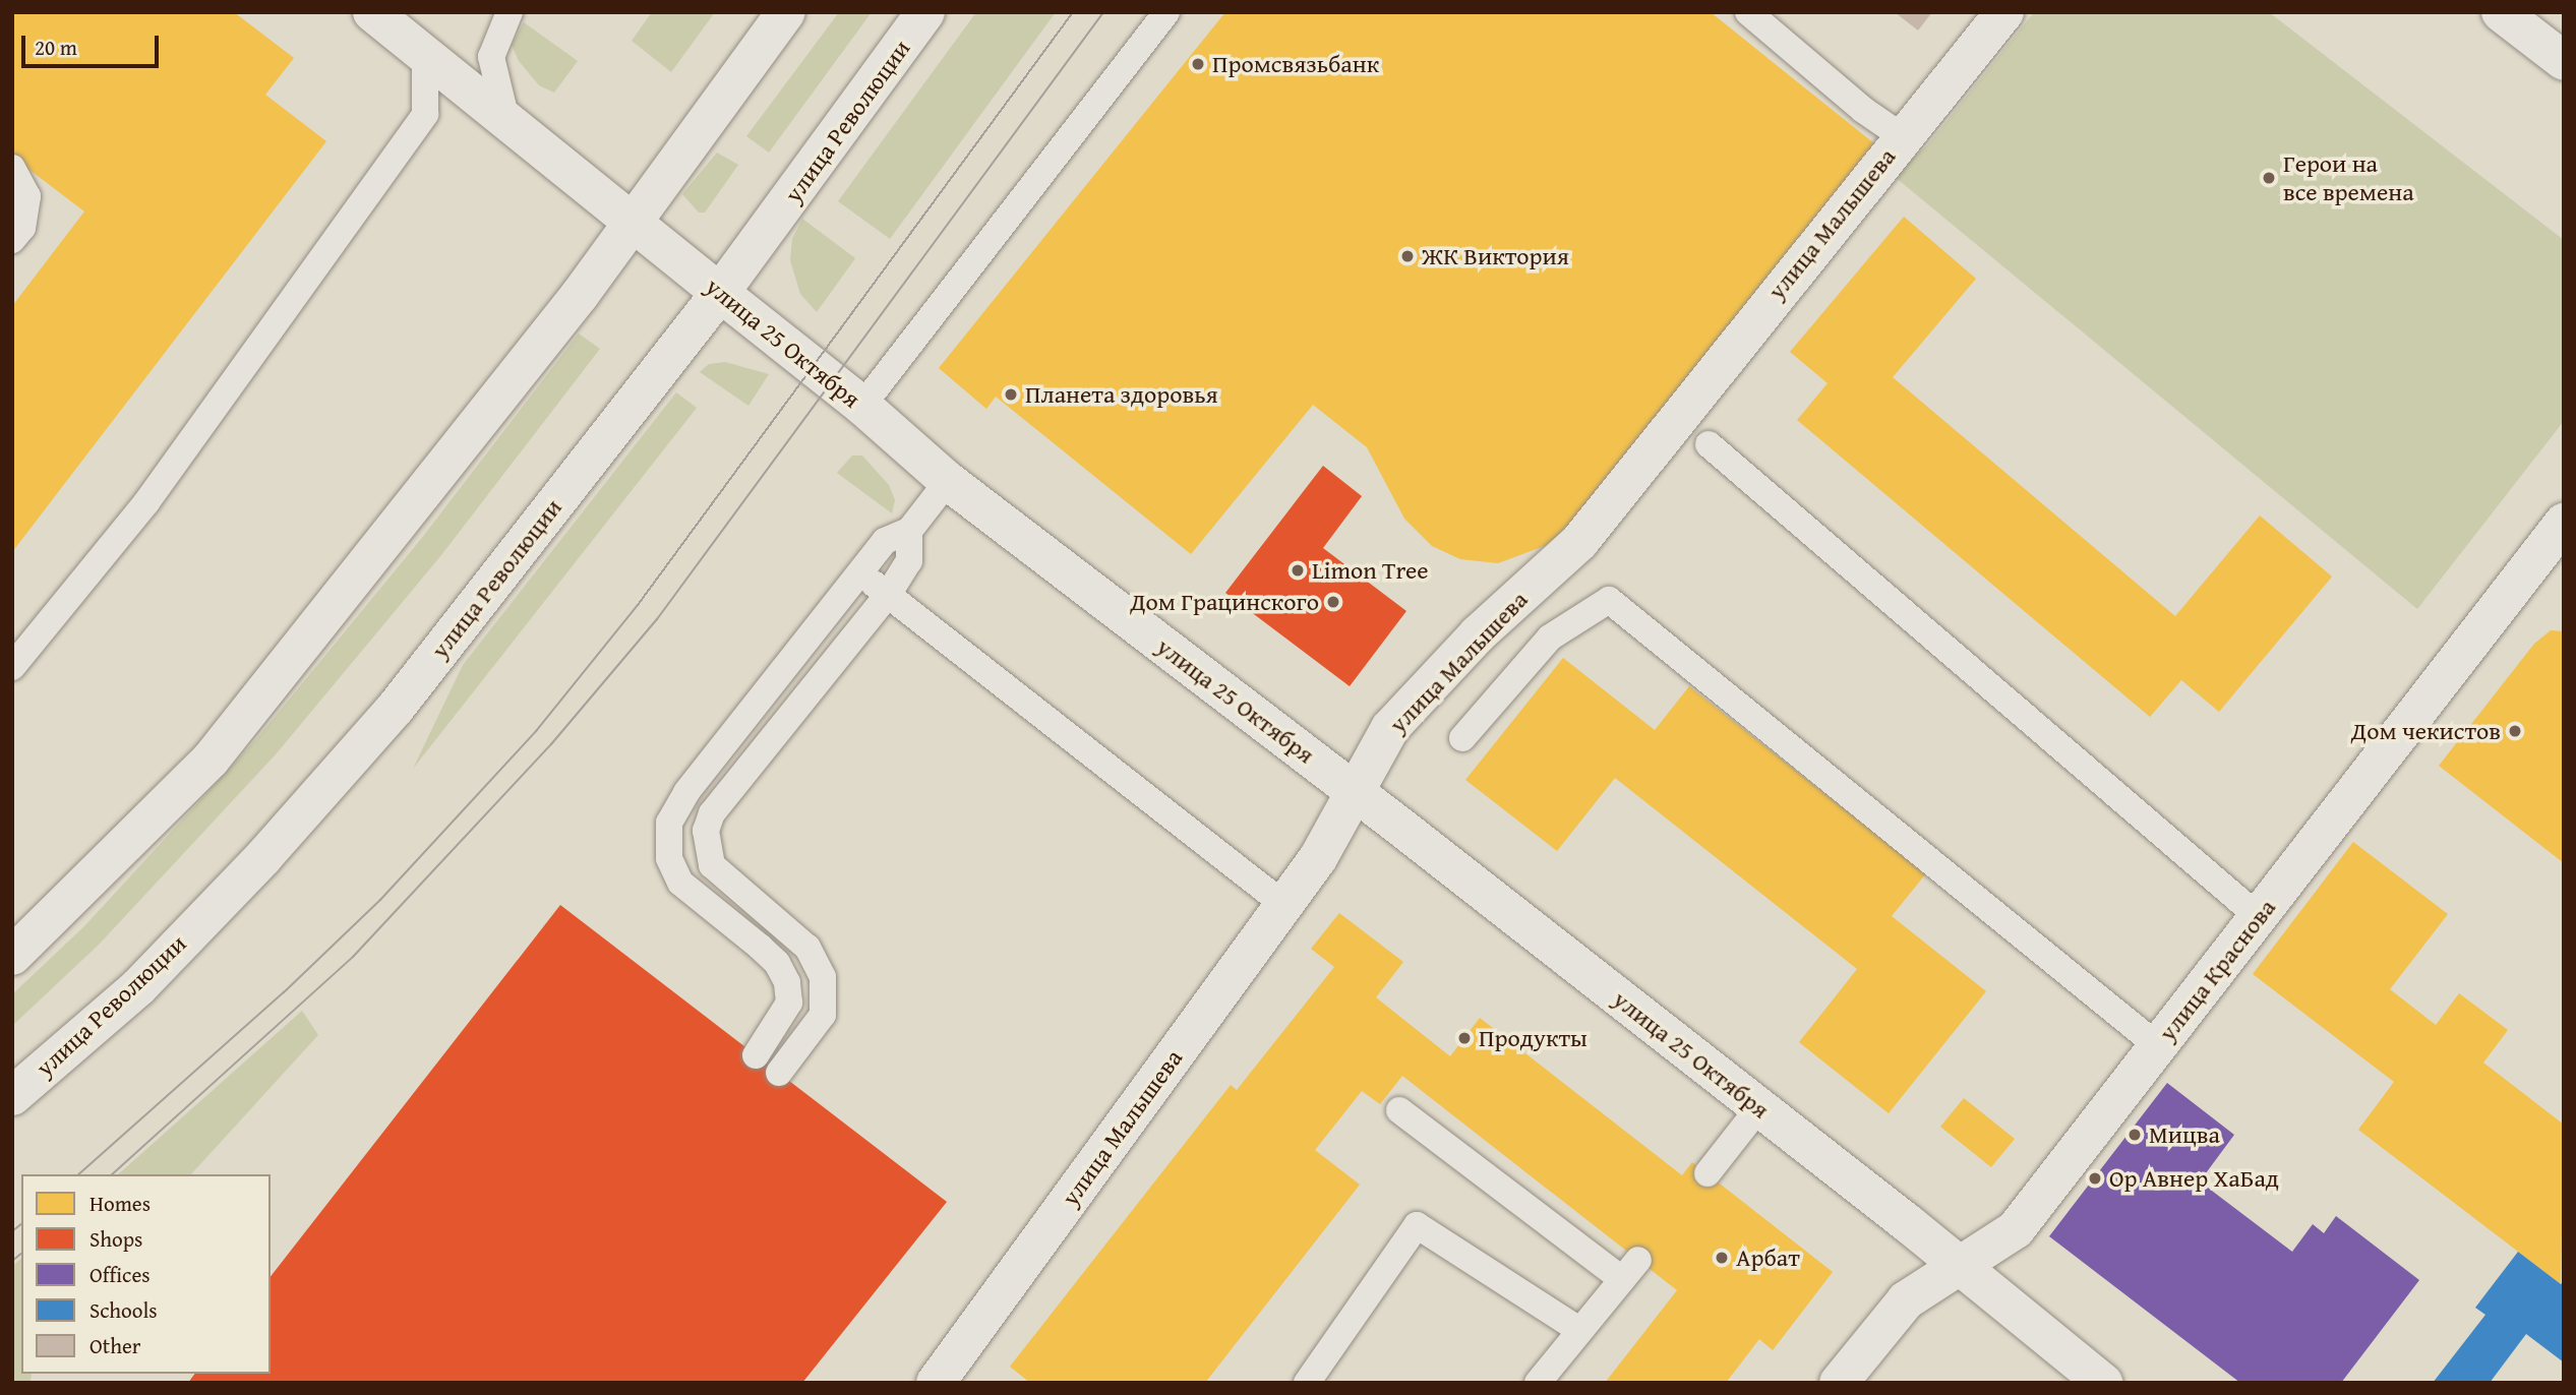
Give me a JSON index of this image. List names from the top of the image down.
{
  "streets": {
    "street": [
      "улица Революции",
      "улица Малышева",
      "улица 25 Октября",
      "улица Краснова"
    ]
  },
  "crossings": [
    ["улица Революции", "улица 25 Октября"],
    ["улица Малышева", "улица 25 Октября"],
    ["улица 25 Октября", "улица Краснова"]
  ],
  "places": [
    "Промсвязьбанк",
    "Герои на все времена",
    "ЖК Виктория",
    "Планета здоровья",
    "Limon Tree",
    "Дом Грацинского",
    "Дом чекистов",
    "Продукты",
    "Мицва",
    "Ор Авнер ХаБад",
    "Арбат"
  ],
  "legend": [
    "Homes",
    "Shops",
    "Offices",
    "Schools",
    "Other"
  ],
  "scale_bar": "20 m"
}
